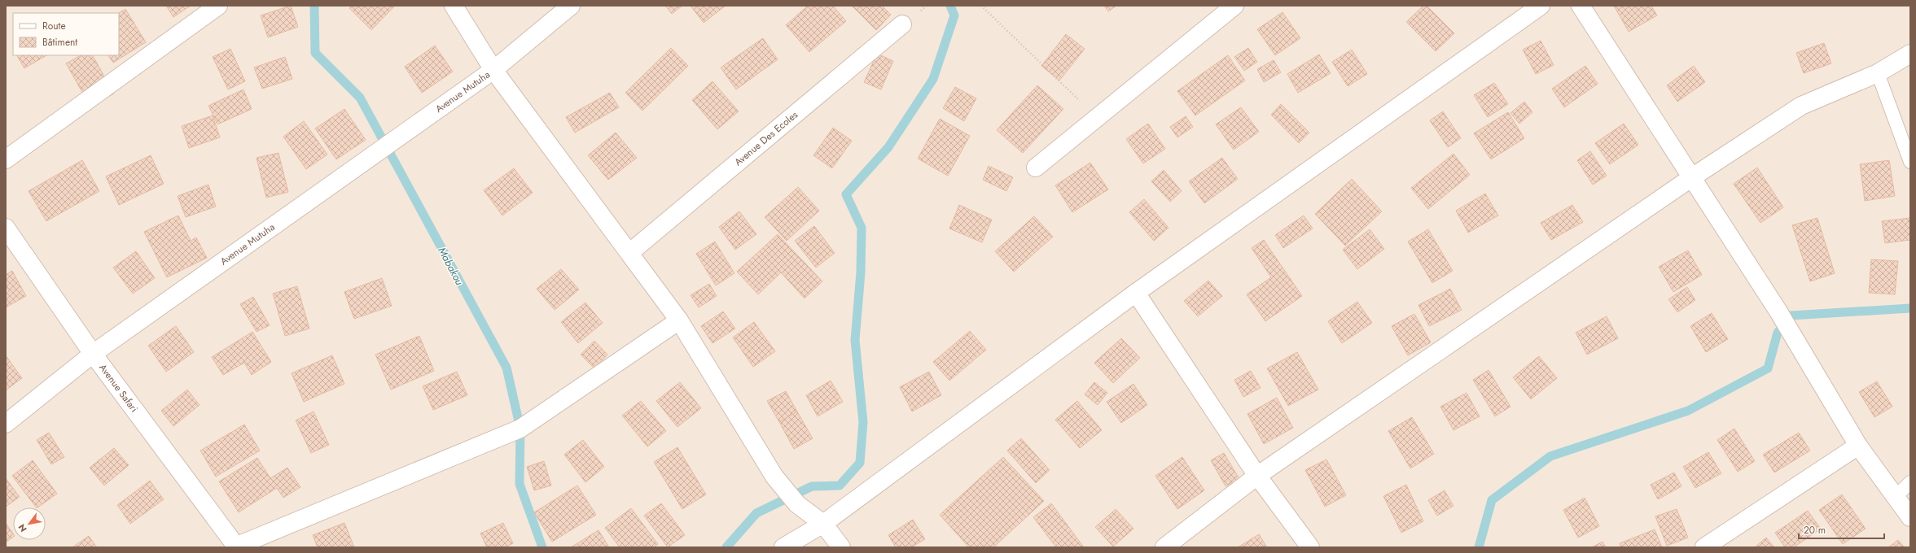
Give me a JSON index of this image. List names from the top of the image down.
{
  "streets": {
    "street": ["Avenue Mutuha", "Avenue Des Ecoles", "Avenue Safari"]
  },
  "crossings": [
    ["Avenue Mutuha", "Avenue Safari"]
  ],
  "water": ["Mabakou"],
  "legend": ["Route", "Bâtiment"],
  "scale_bar": "20 m",
  "north": "bottom left"
}
